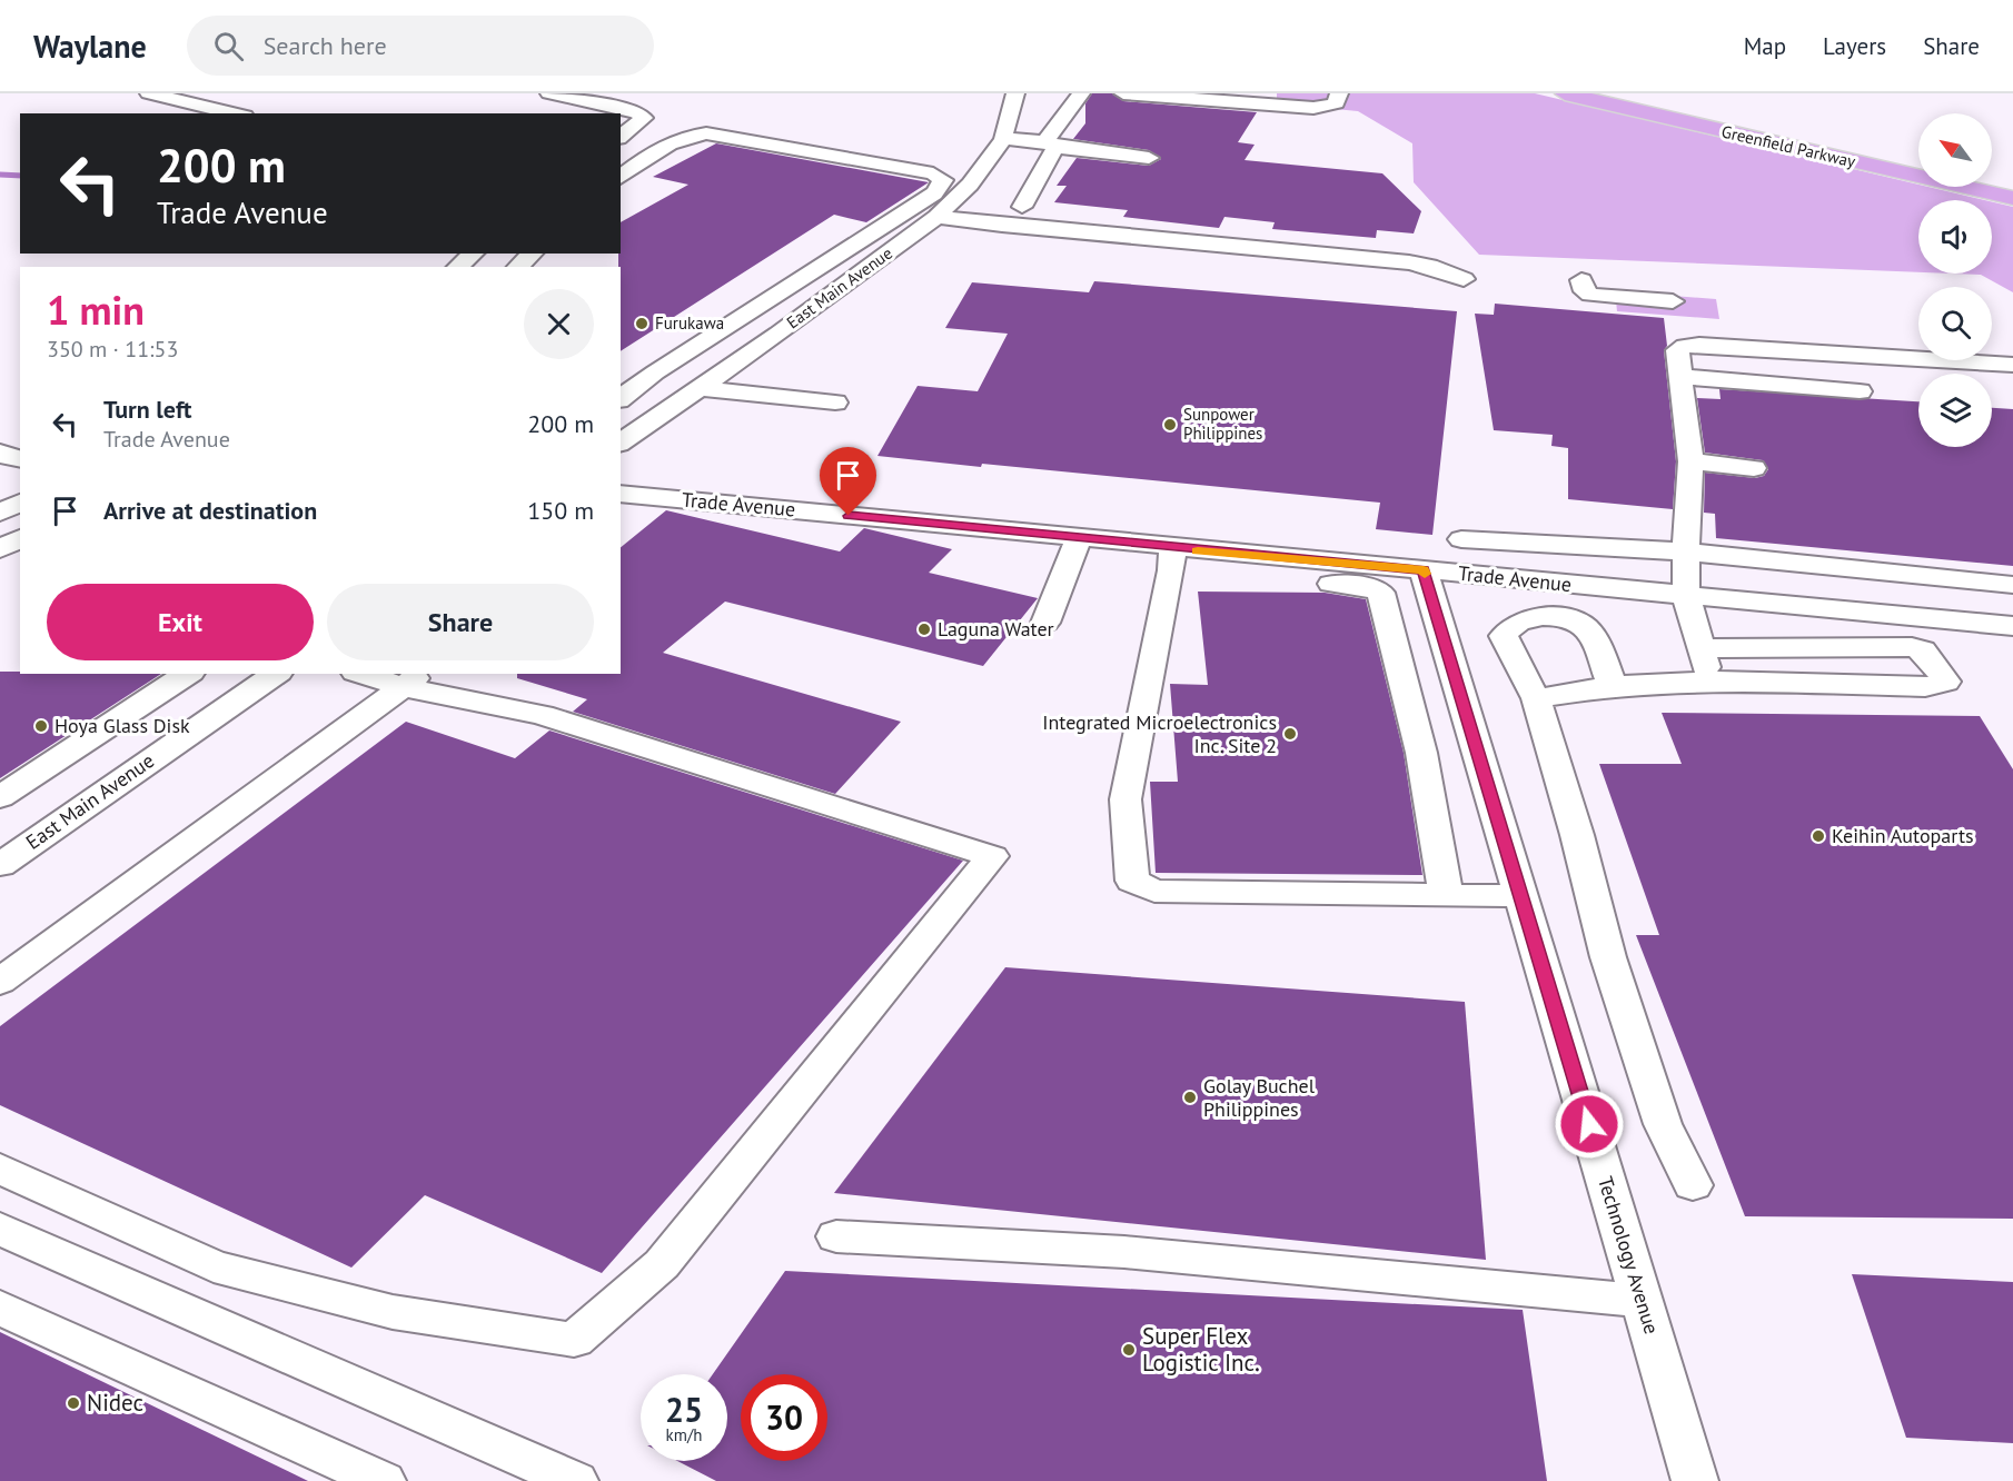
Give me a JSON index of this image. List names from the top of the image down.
{
  "streets": {
    "main road": ["Greenfield Parkway"],
    "street": ["East Main Avenue", "Trade Avenue", "Technology Avenue"]
  },
  "crossings": [
    ["Trade Avenue", "Technology Avenue"]
  ],
  "places": [
    "Furukawa",
    "Sunpower Philippines",
    "Laguna Water",
    "Hoya Glass Disk",
    "Integrated Microelectronics Inc. Site 2",
    "Keihin Autoparts",
    "Golay Buchel Philippines",
    "Super Flex Logistic Inc.",
    "Nidec"
  ],
  "north": "top left",
  "page": {
    "header": "Waylane",
    "search": "Search here",
    "nav": ["Map", "Layers", "Share"],
    "turn": ["200 m", "Trade Avenue"],
    "heading": ["1 min", "350 m · 11:53"],
    "list": [
      {
        "name": "Turn left",
        "note": "Trade Avenue",
        "value": "200 m"
      },
      {
        "name": "Arrive at destination",
        "value": "150 m"
      }
    ],
    "buttons": ["Exit", "Share"],
    "speed": "25 km/h",
    "limit": "30"
  }
}
